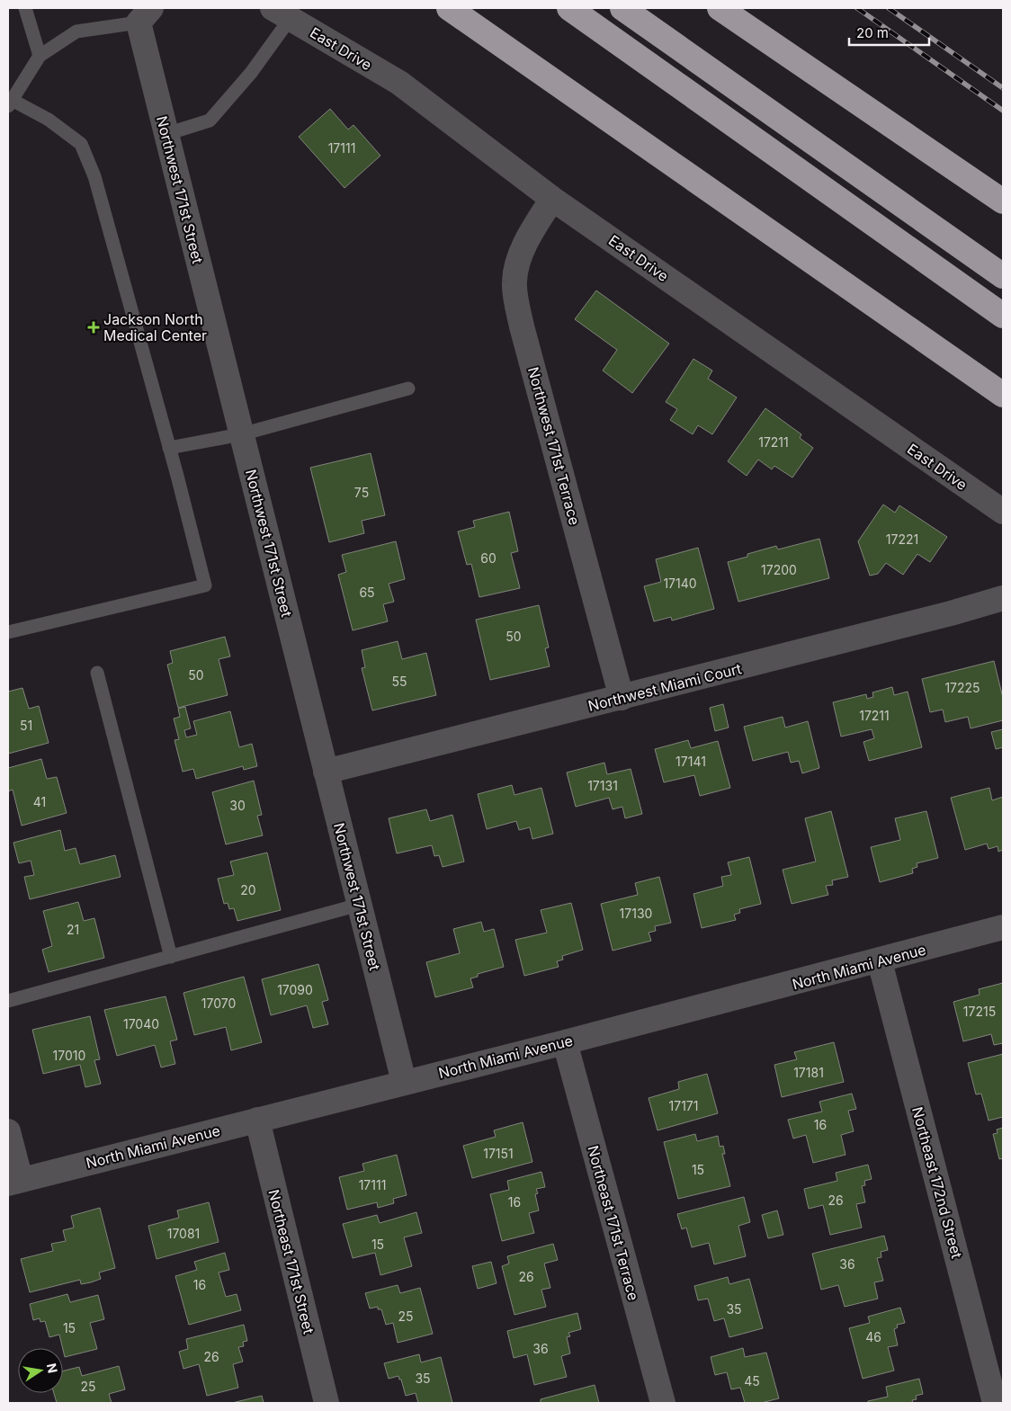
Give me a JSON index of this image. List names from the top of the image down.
{
  "streets": {
    "street": [
      "East Drive",
      "Northwest 171st Street",
      "Northwest 171st Terrace",
      "Northwest Miami Court",
      "North Miami Avenue",
      "Northeast 172nd Street",
      "Northeast 171st Terrace",
      "Northeast 171st Street"
    ]
  },
  "crossings": [
    ["East Drive", "Northwest 171st Terrace"],
    ["Northwest 171st Street", "Northwest Miami Court"],
    ["Northwest 171st Street", "North Miami Avenue"],
    ["Northwest 171st Terrace", "Northwest Miami Court"],
    ["North Miami Avenue", "Northeast 172nd Street"],
    ["North Miami Avenue", "Northeast 171st Terrace"],
    ["North Miami Avenue", "Northeast 171st Street"]
  ],
  "places": {
    "health": ["Jackson North Medical Center"]
  },
  "house_numbers": [
    "17111",
    "17211",
    "75",
    "17221",
    "60",
    "17200",
    "17140",
    "65",
    "50",
    "50",
    "55",
    "17225",
    "17211",
    "51",
    "17141",
    "17131",
    "41",
    "30",
    "20",
    "17130",
    "21",
    "17090",
    "17070",
    "17215",
    "17040",
    "17010",
    "17181",
    "17171",
    "16",
    "17151",
    "15",
    "17111",
    "26",
    "16",
    "17081",
    "15",
    "36",
    "26",
    "16",
    "35",
    "25",
    "15",
    "46",
    "36",
    "26",
    "35",
    "45",
    "25"
  ],
  "scale_bar": "20 m",
  "north": "right"
}
